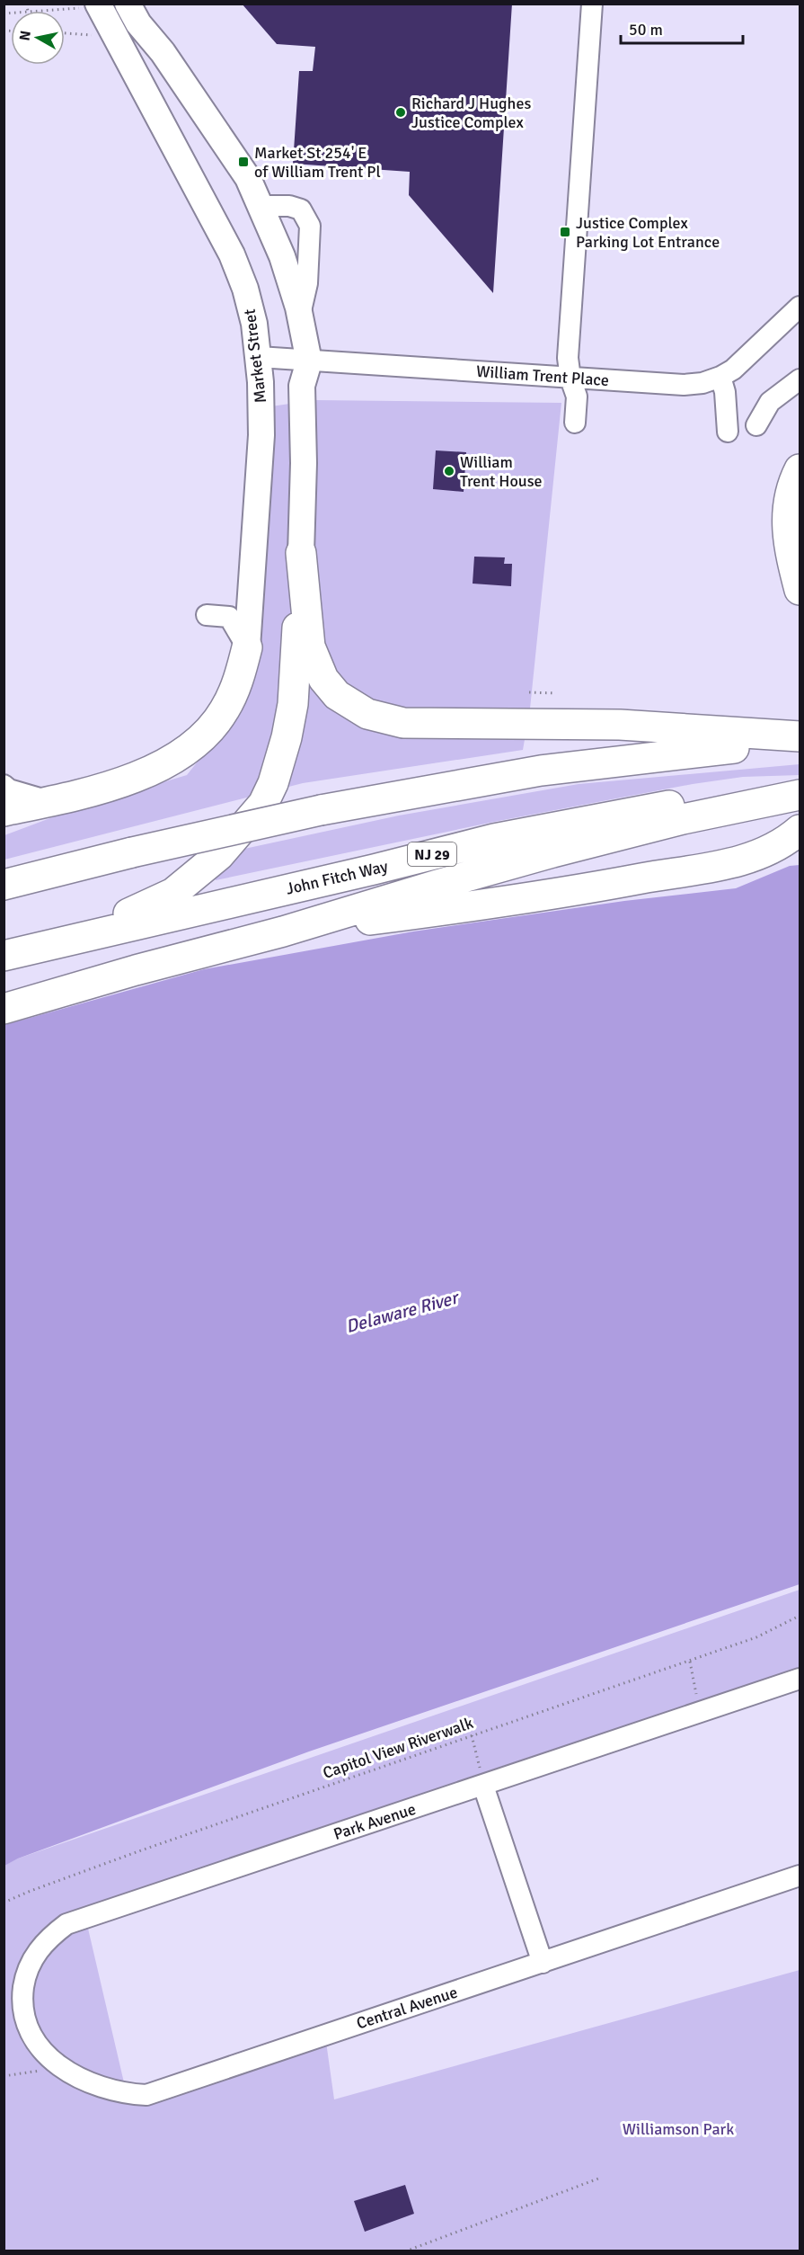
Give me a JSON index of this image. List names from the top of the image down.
{
  "streets": {
    "highway": ["NJ 29", "John Fitch Way"],
    "main road": ["Market Street"],
    "street": ["William Trent Place", "Park Avenue", "Central Avenue"],
    "path": ["Capitol View Riverwalk"]
  },
  "crossings": [
    ["Market Street", "William Trent Place"],
    ["Park Avenue", "Central Avenue"]
  ],
  "water": ["Delaware River"],
  "parks": ["Williamson Park"],
  "places": {
    "other": ["Richard J Hughes Justice Complex", "William Trent House"],
    "transit": ["Market St 254' E of William Trent Pl", "Justice Complex Parking Lot Entrance"]
  },
  "scale_bar": "50 m",
  "north": "left"
}
